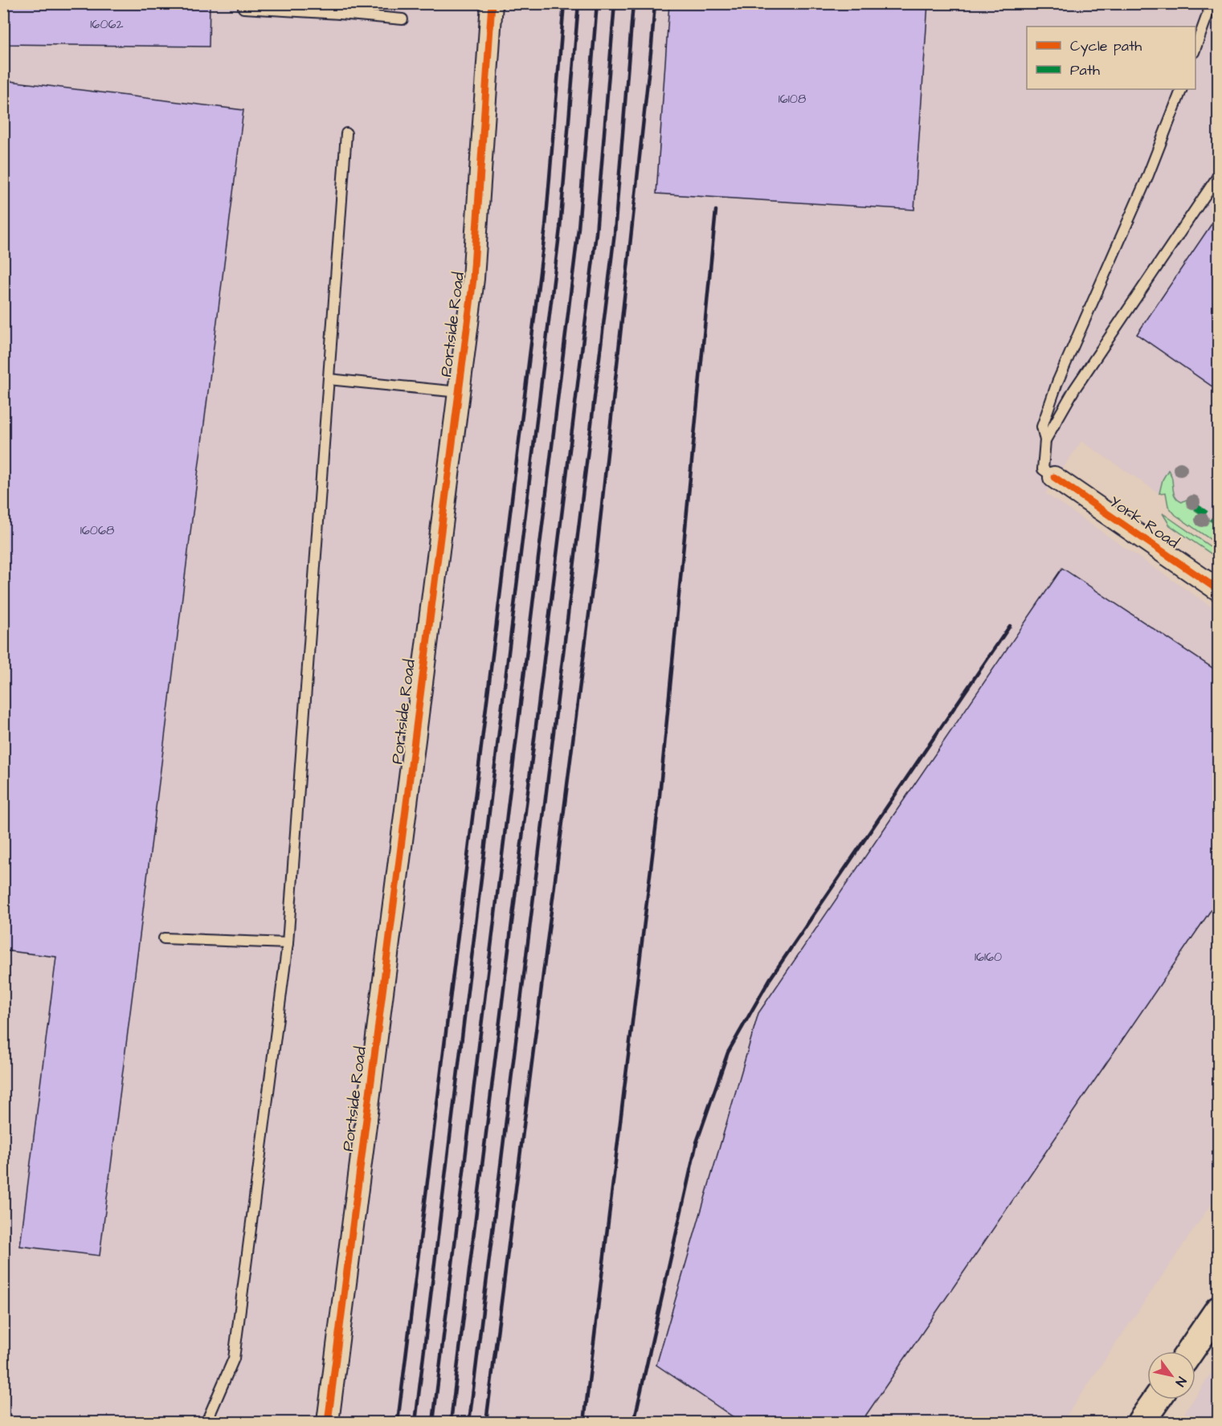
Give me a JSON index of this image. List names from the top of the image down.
{
  "streets": {
    "street": ["Portside Road", "York Road"]
  },
  "house_numbers": [
    "16062",
    "16108",
    "16068",
    "16160"
  ],
  "legend": ["Cycle path", "Path"],
  "north": "bottom right"
}
